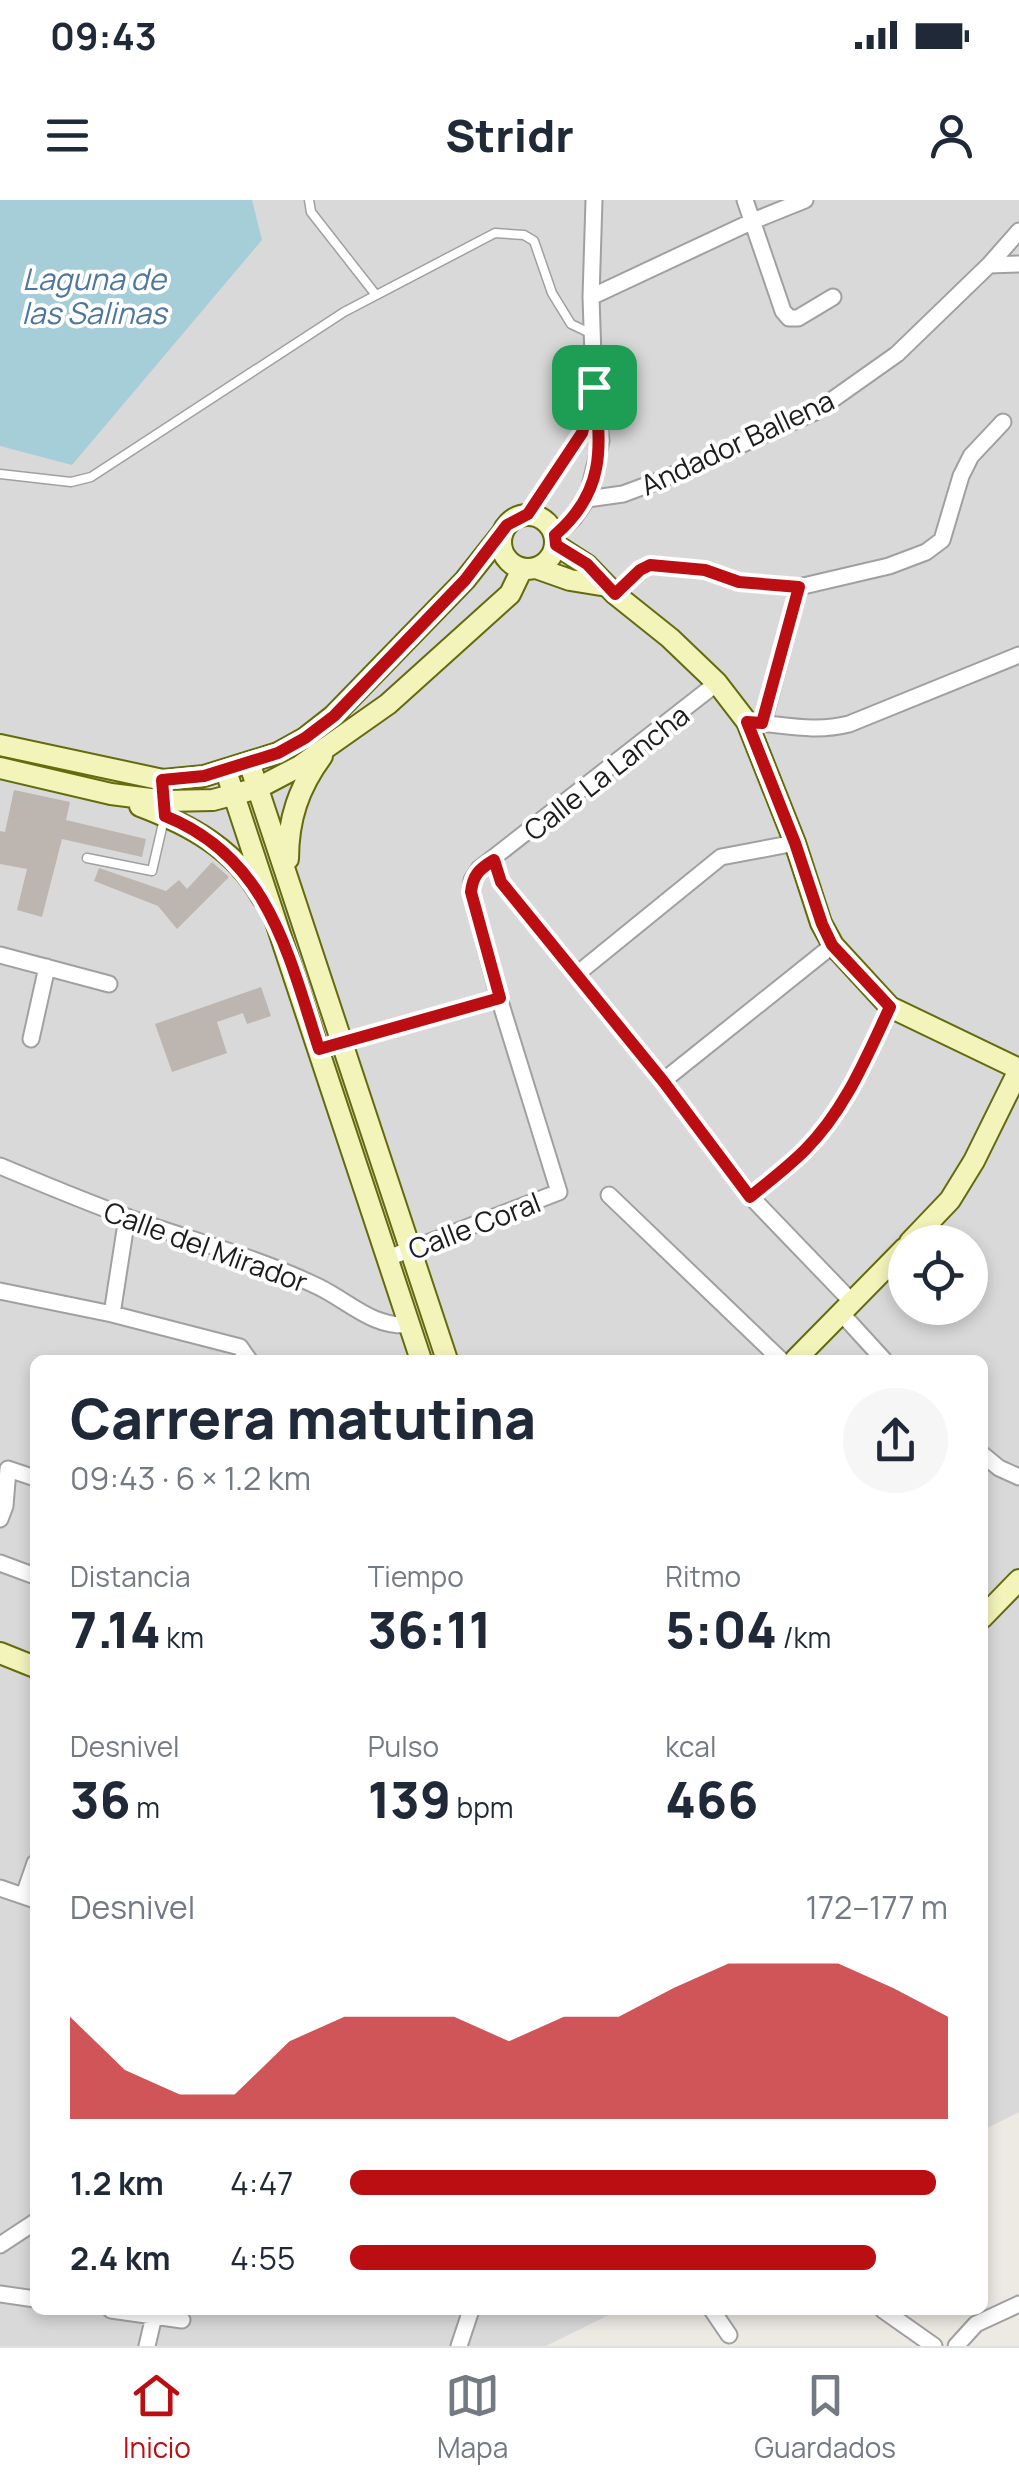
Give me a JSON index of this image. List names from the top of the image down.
{
  "streets": {
    "street": [
      "Andador Ballena",
      "Calle La Lancha",
      "Calle Coral",
      "Calle del Mirador"
    ]
  },
  "water": ["Laguna de las Salinas"],
  "page": {
    "status": "09:43",
    "header": "Stridr",
    "heading": ["Carrera matutina", "09:43 · 6 × 1.2 km"],
    "stats": [
      ["Distancia", "7.14 km"],
      ["Tiempo", "36:11"],
      ["Ritmo", "5:04 /km"],
      ["Desnivel", "36 m"],
      ["Pulso", "139 bpm"],
      ["kcal", "466"]
    ],
    "chart": ["Desnivel", "172–177 m"],
    "list": [
      {
        "name": "1.2 km",
        "note": "4:47"
      },
      {
        "name": "2.4 km",
        "note": "4:55"
      }
    ],
    "tabs": ["Inicio", "Mapa", "Guardados"]
  }
}
